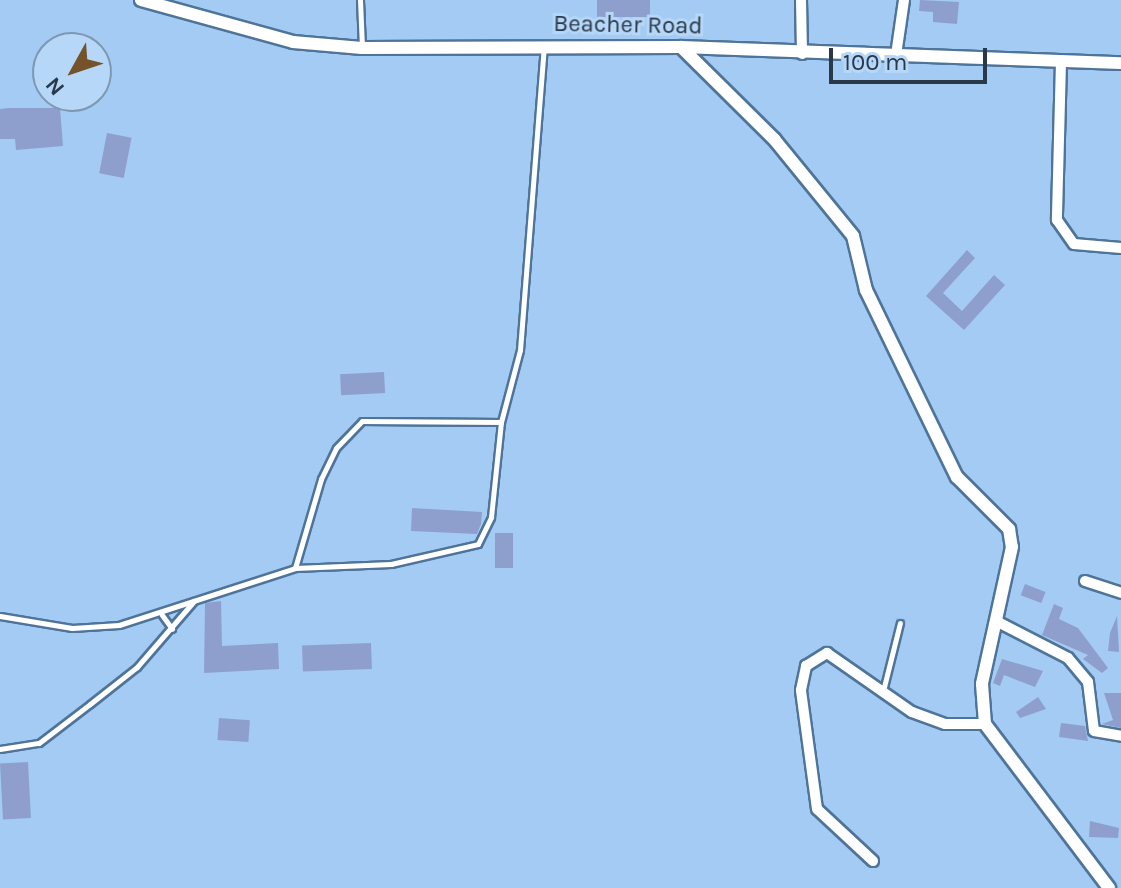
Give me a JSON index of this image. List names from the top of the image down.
{
  "streets": {
    "street": ["Beacher Road"]
  },
  "scale_bar": "100 m",
  "north": "bottom left"
}
